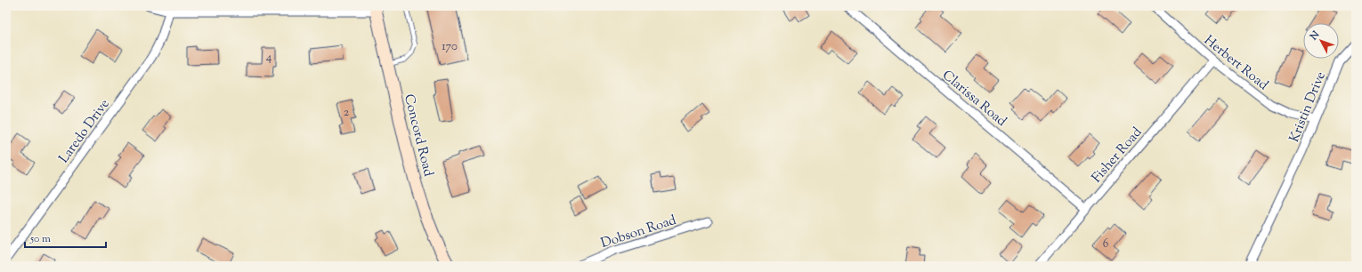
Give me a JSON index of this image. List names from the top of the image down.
{
  "streets": {
    "main road": ["Concord Road"],
    "street": [
      "Herbert Road",
      "Clarissa Road",
      "Kristin Drive",
      "Laredo Drive",
      "Fisher Road",
      "Dobson Road"
    ]
  },
  "crossings": [
    ["Herbert Road", "Kristin Drive"],
    ["Herbert Road", "Fisher Road"],
    ["Clarissa Road", "Fisher Road"]
  ],
  "house_numbers": [
    "170",
    "4",
    "2",
    "6"
  ],
  "scale_bar": "50 m",
  "north": "top left"
}
